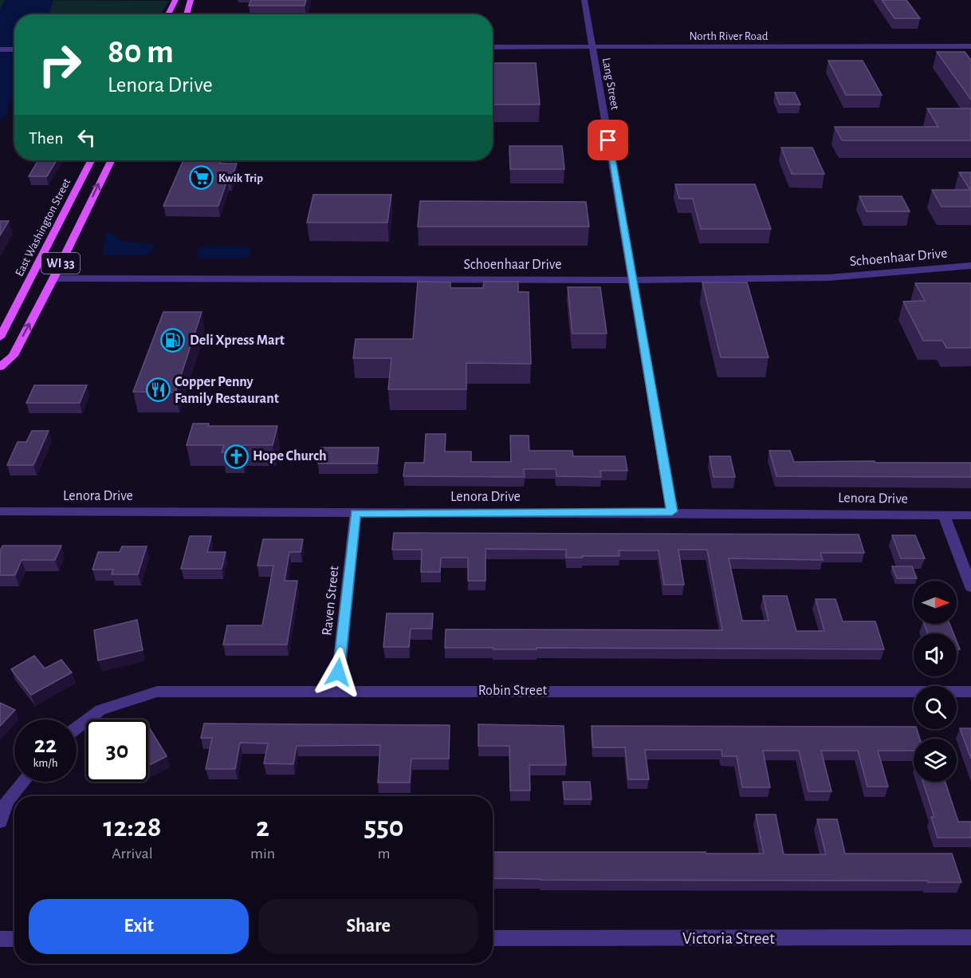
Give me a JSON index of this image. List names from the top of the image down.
{
  "streets": {
    "main road": ["East Washington Street", "WI 33"],
    "street": [
      "North River Road",
      "Lang Street",
      "Schoenhaar Drive",
      "Lenora Drive",
      "Raven Street",
      "Robin Street",
      "Victoria Street"
    ]
  },
  "crossings": [
    ["North River Road", "Lang Street"],
    ["Lang Street", "Schoenhaar Drive"],
    ["Lang Street", "Lenora Drive"],
    ["Schoenhaar Drive", "WI 33"],
    ["Lenora Drive", "Raven Street"],
    ["Raven Street", "Robin Street"]
  ],
  "places": {
    "supermarket": ["Kwik Trip"],
    "fuel station": ["Deli Xpress Mart"],
    "restaurant": ["Copper Penny Family Restaurant"],
    "church": ["Hope Church"]
  },
  "north": "right",
  "page": {
    "turn": ["80 m", "Lenora Drive"],
    "then": "Then",
    "speed": "22 km/h",
    "limit": "30",
    "eta": [
      "12:28",
      "Arrival",
      "2",
      "min",
      "550",
      "m"
    ],
    "buttons": ["Exit", "Share"]
  }
}
